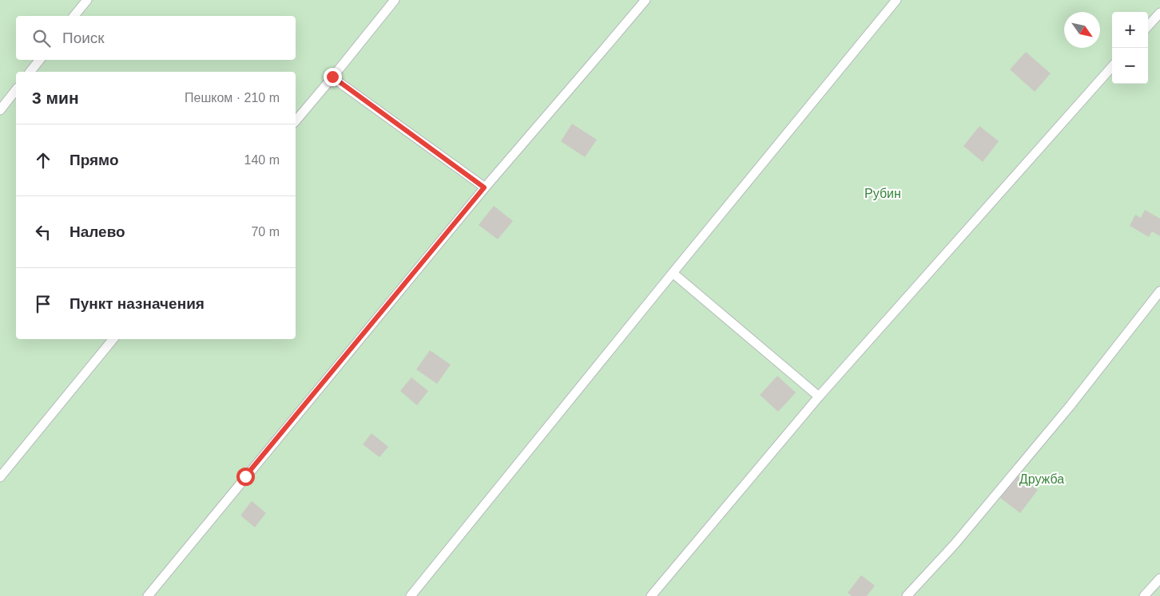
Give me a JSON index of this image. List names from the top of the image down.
{
  "parks": ["Рубин", "Дружба"],
  "north": "bottom right",
  "page": {
    "map_buttons": ["+", "−"],
    "search": "Поиск",
    "heading": ["3 мин", "Пешком · 210 m"],
    "list": [
      ["Прямо", "140 m"],
      ["Налево", "70 m"],
      "Пункт назначения"
    ]
  }
}
